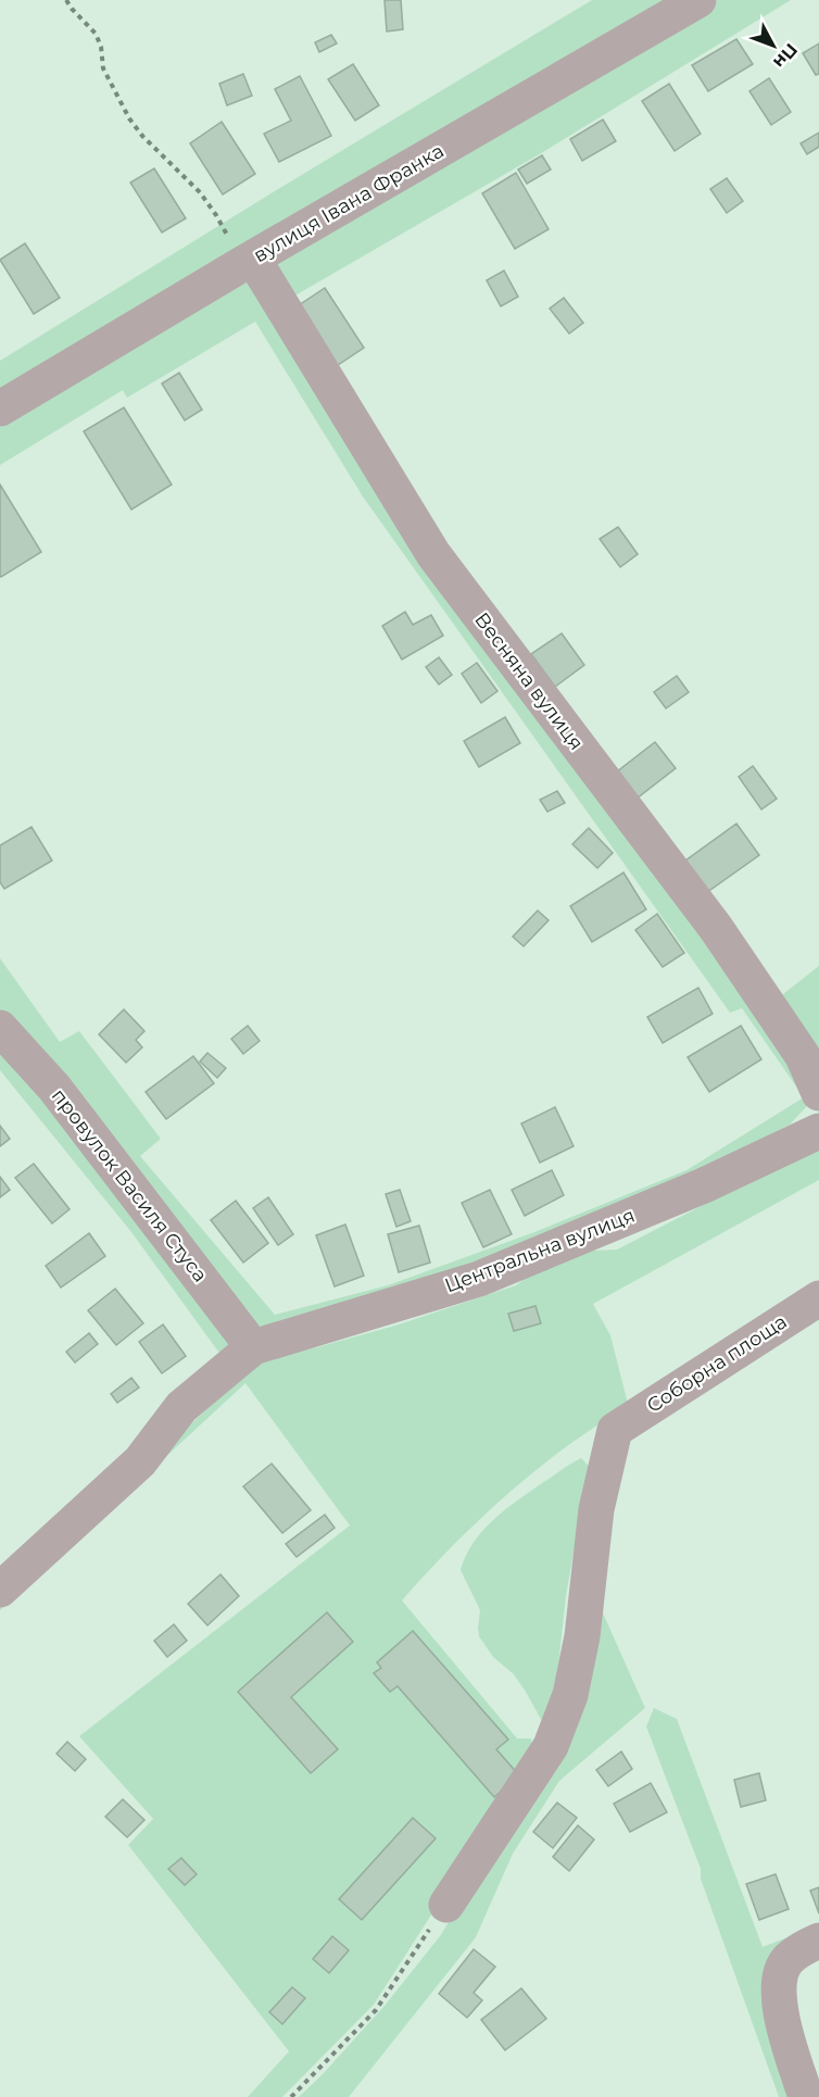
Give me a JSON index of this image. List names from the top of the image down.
{
  "streets": {
    "street": [
      "вулиця Івана Франка",
      "Весняна вулиця",
      "провулок Василя Стуса",
      "Центральна вулиця",
      "Соборна площа"
    ]
  },
  "crossings": [
    ["вулиця Івана Франка", "Весняна вулиця"],
    ["провулок Василя Стуса", "Центральна вулиця"]
  ],
  "north": "bottom right"
}
